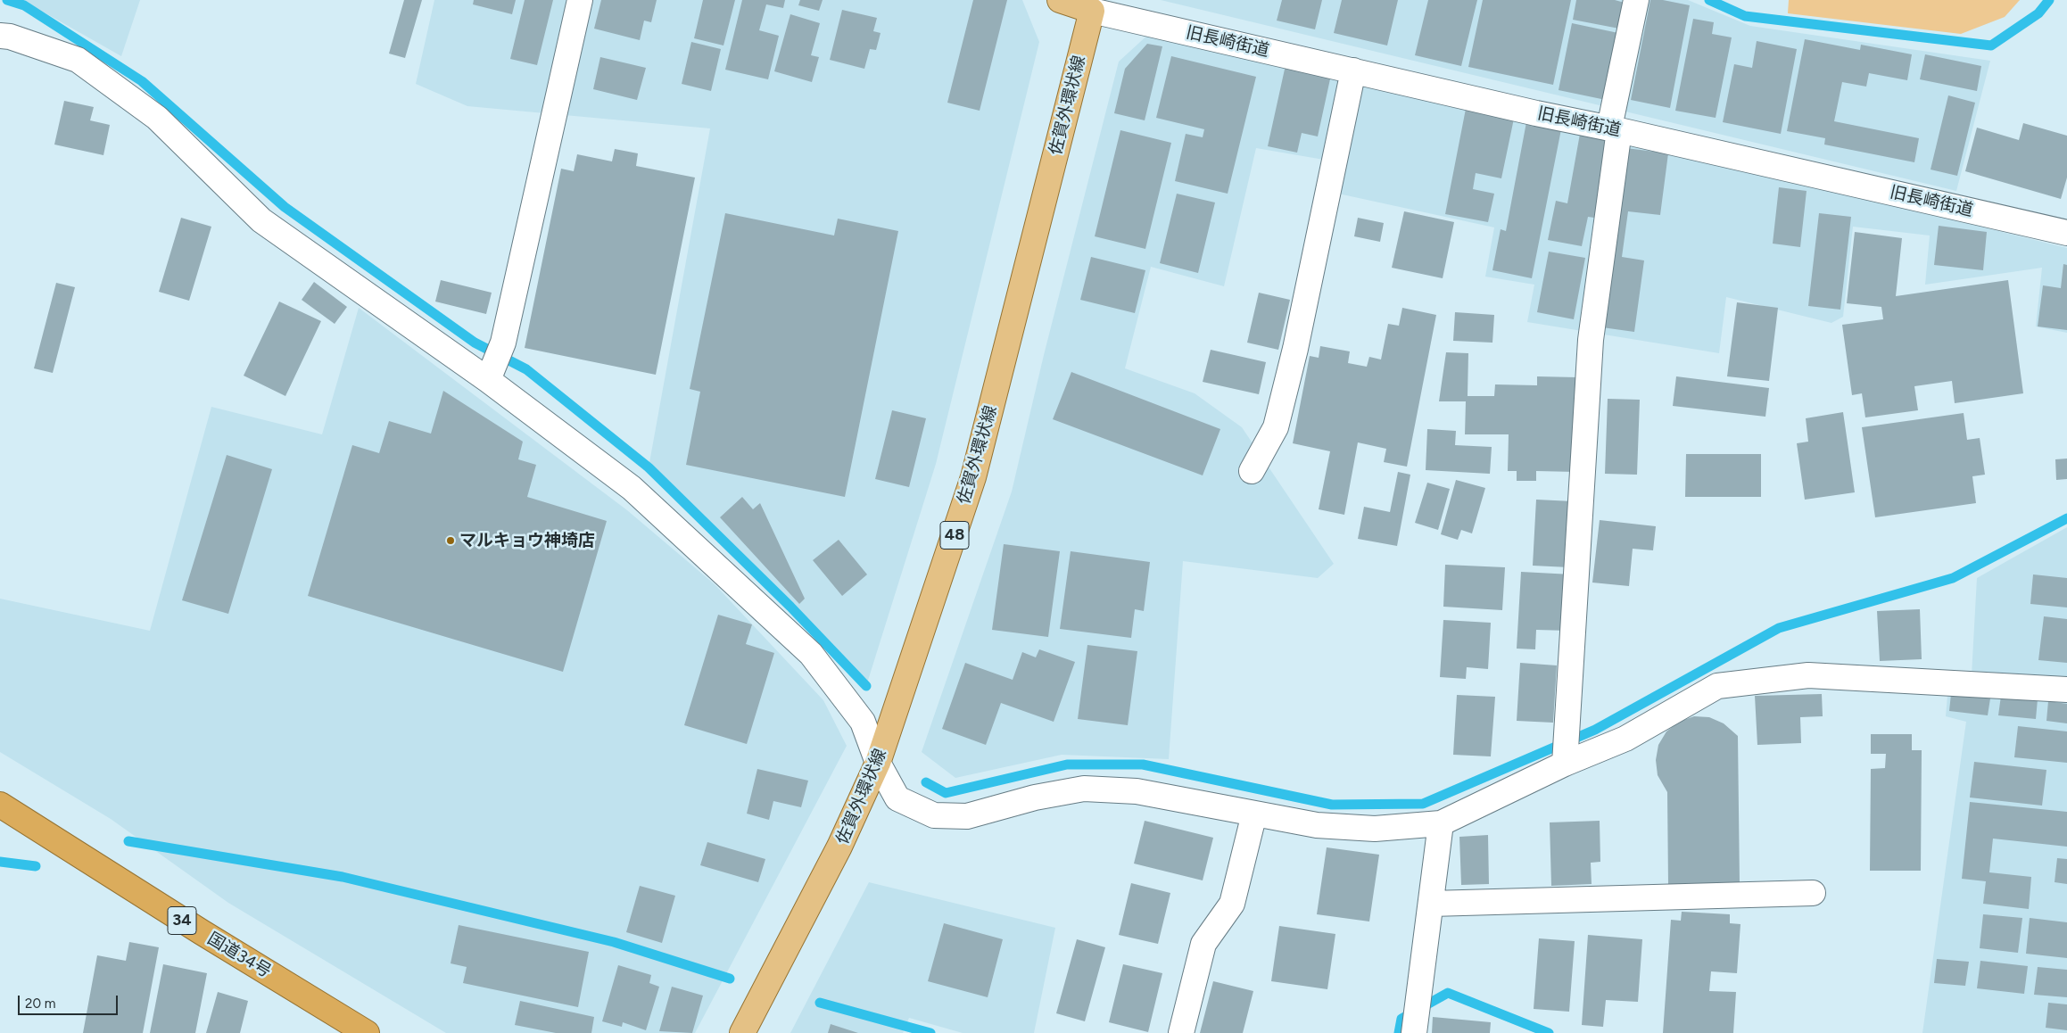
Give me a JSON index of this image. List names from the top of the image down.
{
  "streets": {
    "highway": ["34", "国道34号"],
    "main road": ["佐賀外環状線", "48"],
    "street": ["旧長崎街道"]
  },
  "crossings": [
    ["旧長崎街道", "佐賀外環状線"]
  ],
  "places": ["マルキョウ神埼店"],
  "scale_bar": "20 m"
}
